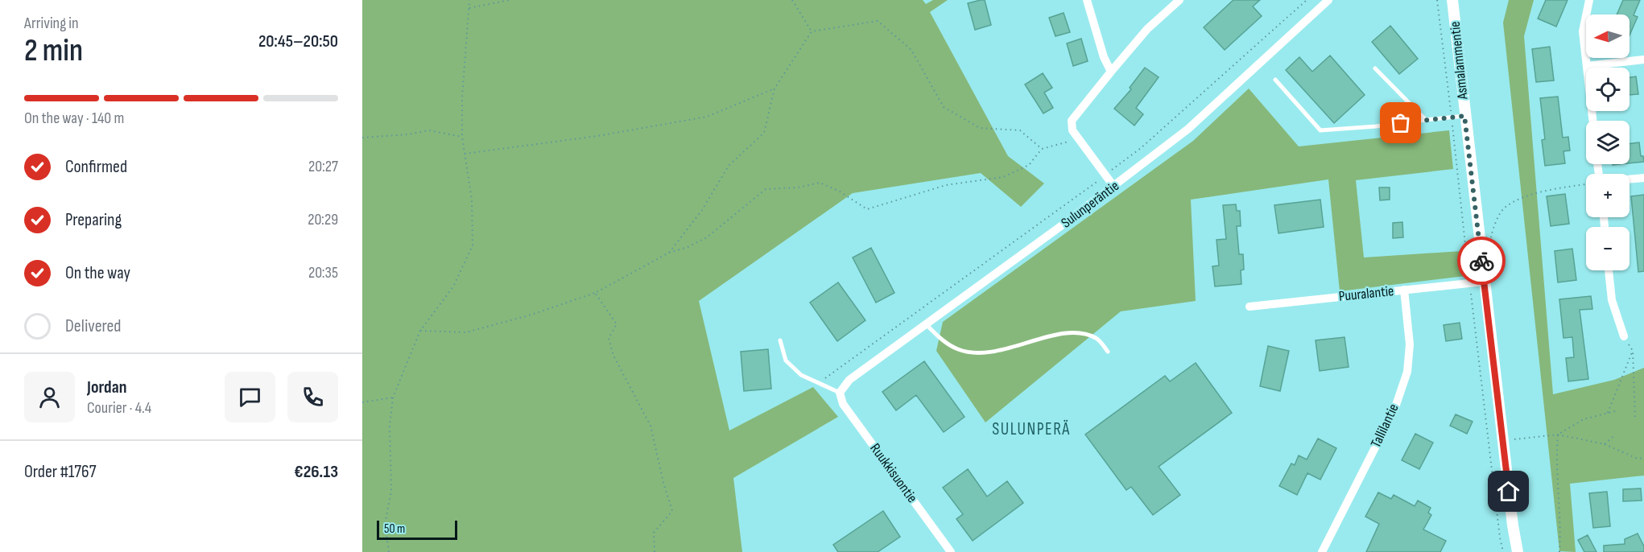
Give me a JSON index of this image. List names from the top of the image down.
{
  "streets": {
    "street": [
      "Asmalammentie",
      "Sulunperäntie",
      "Puuralantie",
      "Tallilantie",
      "Ruukkisuontie"
    ]
  },
  "crossings": [
    ["Asmalammentie", "Puuralantie"],
    ["Sulunperäntie", "Ruukkisuontie"],
    ["Puuralantie", "Tallilantie"]
  ],
  "districts": ["SULUNPERÄ"],
  "scale_bar": "50 m",
  "north": "left",
  "page": {
    "heading": ["2 min", "Arriving in", "20:45–20:50"],
    "panel": [
      "Jordan",
      "Courier · 4.4",
      "Order #1767",
      "€26.13"
    ],
    "map_buttons": ["+", "−"],
    "bar": "On the way · 140 m",
    "list": [
      ["Confirmed", "20:27"],
      ["Preparing", "20:29"],
      ["On the way", "20:35"],
      "Delivered"
    ],
    "scale": "50 m"
  }
}
